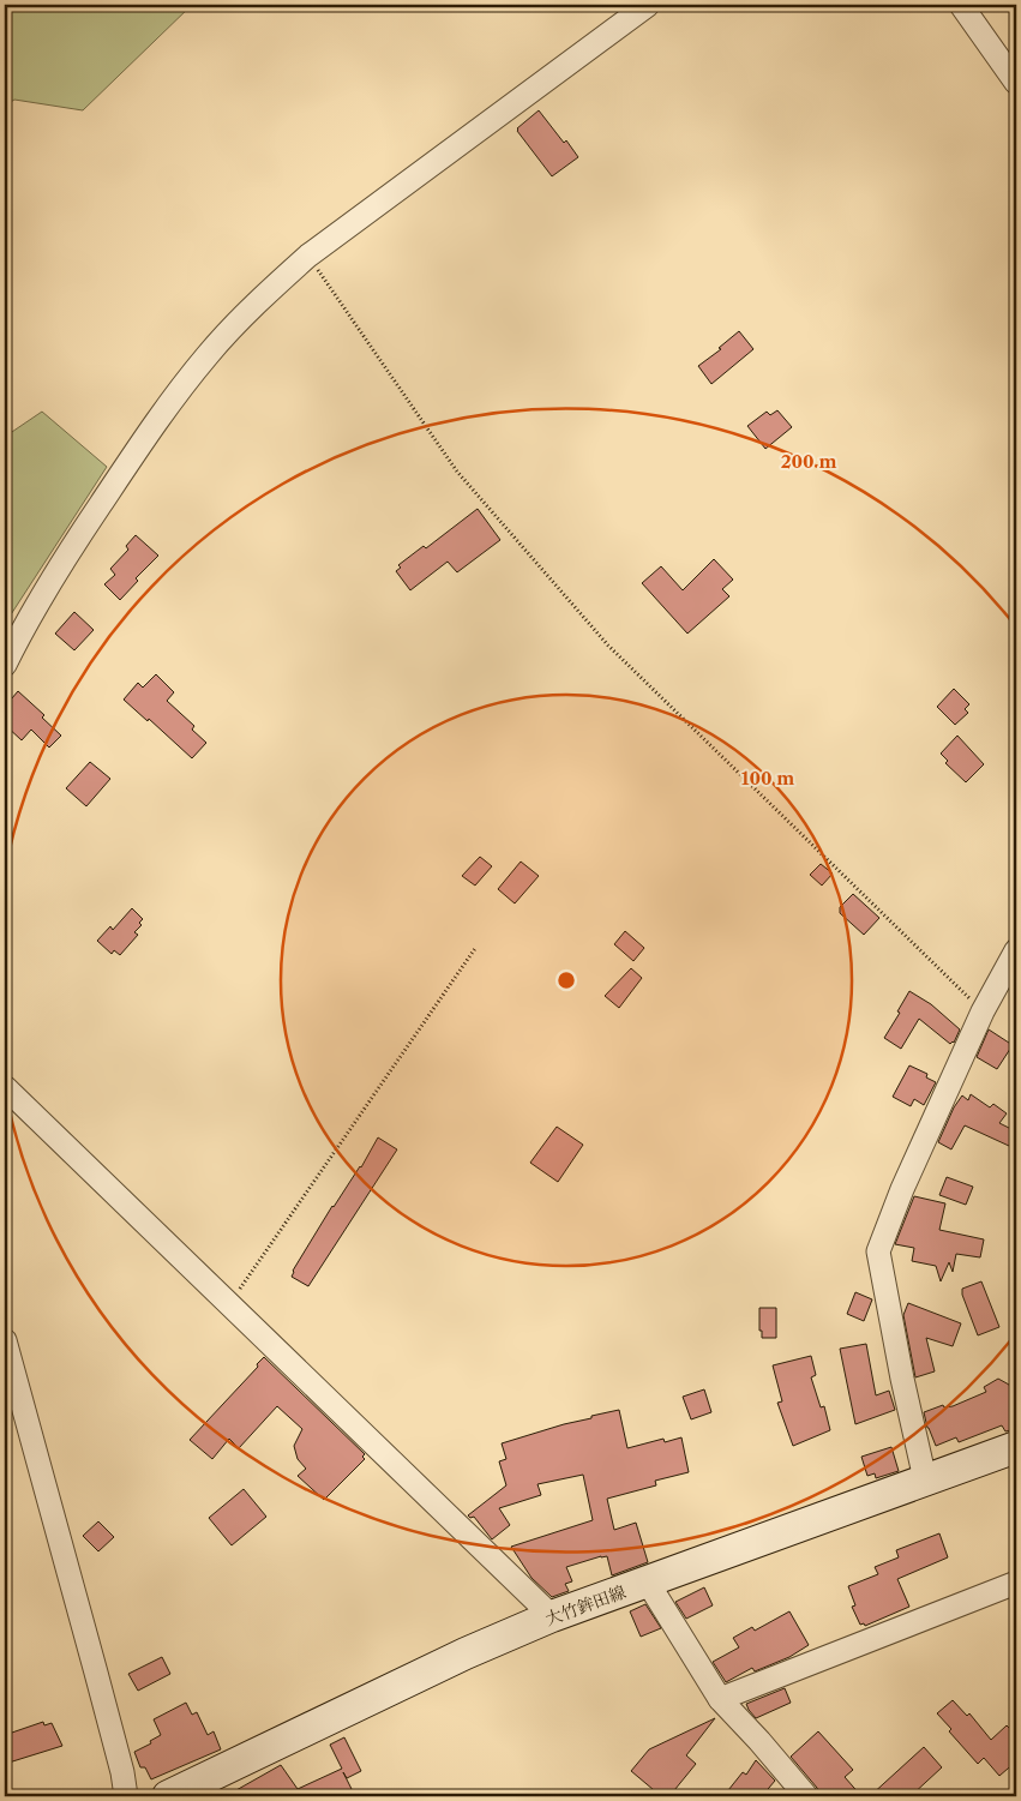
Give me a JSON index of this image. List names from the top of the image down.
{
  "streets": {
    "main road": ["大竹鉾田線"]
  },
  "rings": ["200 m", "100 m"]
}
